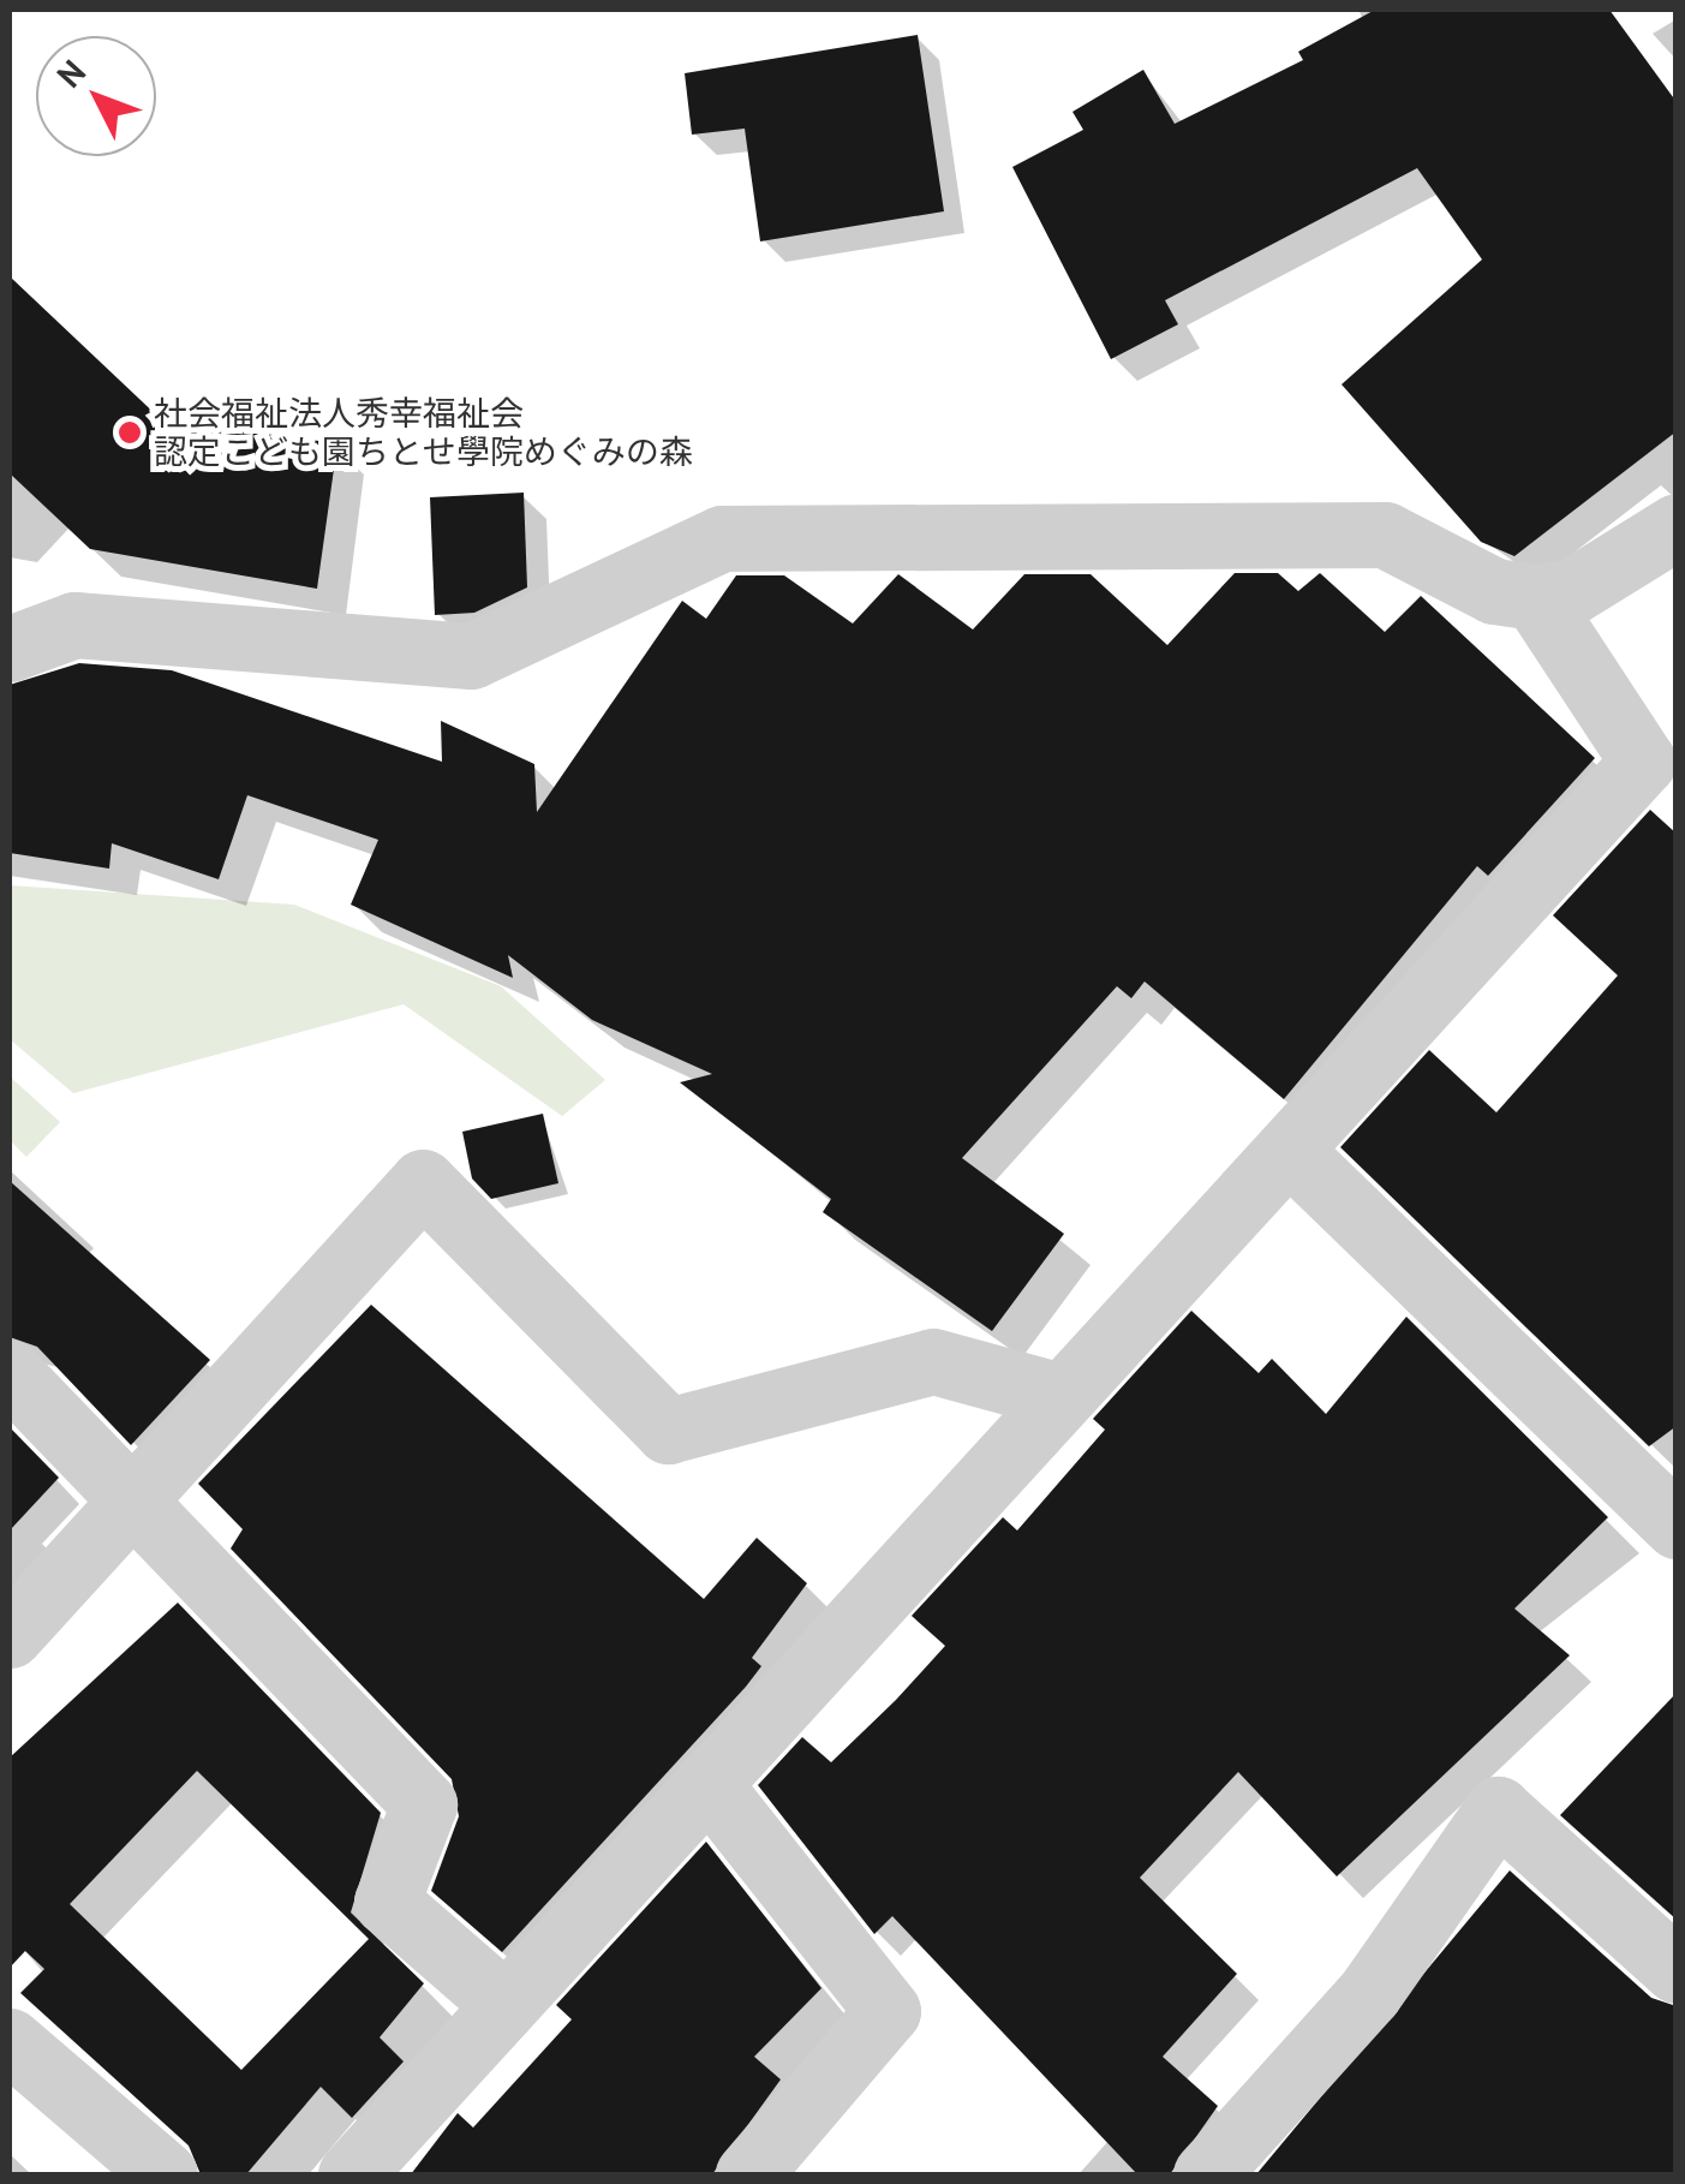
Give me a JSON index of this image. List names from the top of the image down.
{
  "places": ["社会福祉法人秀幸福祉会 認定こども園ちとせ學院めぐみの森"],
  "north": "top left"
}
